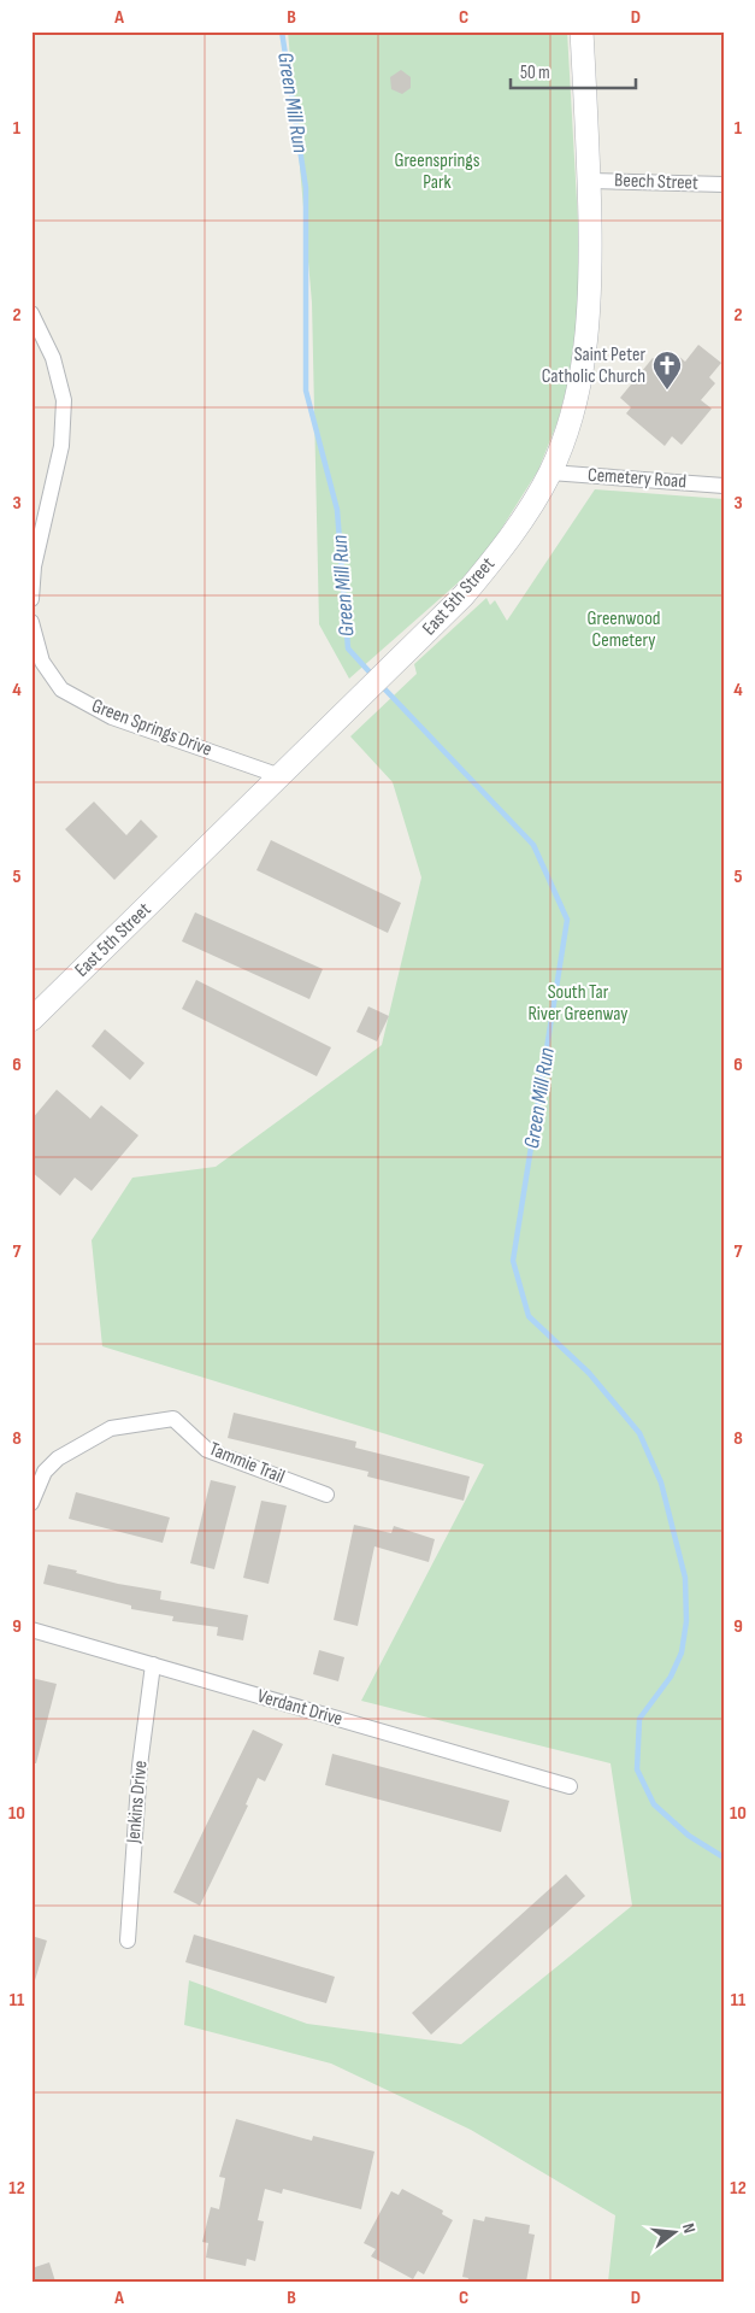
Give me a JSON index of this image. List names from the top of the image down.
{
  "streets": {
    "main road": ["East 5th Street"],
    "street": [
      "Beech Street",
      "Cemetery Road",
      "Green Springs Drive",
      "Tammie Trail",
      "Verdant Drive",
      "Jenkins Drive"
    ]
  },
  "crossings": [
    ["Beech Street", "East 5th Street"],
    ["Cemetery Road", "East 5th Street"],
    ["East 5th Street", "Green Springs Drive"],
    ["Verdant Drive", "Jenkins Drive"]
  ],
  "water": ["Green Mill Run"],
  "parks": ["Greensprings Park", "Greenwood Cemetery", "South Tar River Greenway"],
  "places": {
    "church": ["Saint Peter Catholic Church"]
  },
  "scale_bar": "50 m",
  "north": "right",
  "grid": {
    "columns": [
      "A",
      "B",
      "C",
      "D"
    ],
    "rows": [
      "1",
      "2",
      "3",
      "4",
      "5",
      "6",
      "7",
      "8",
      "9",
      "10",
      "11",
      "12"
    ]
  }
}
